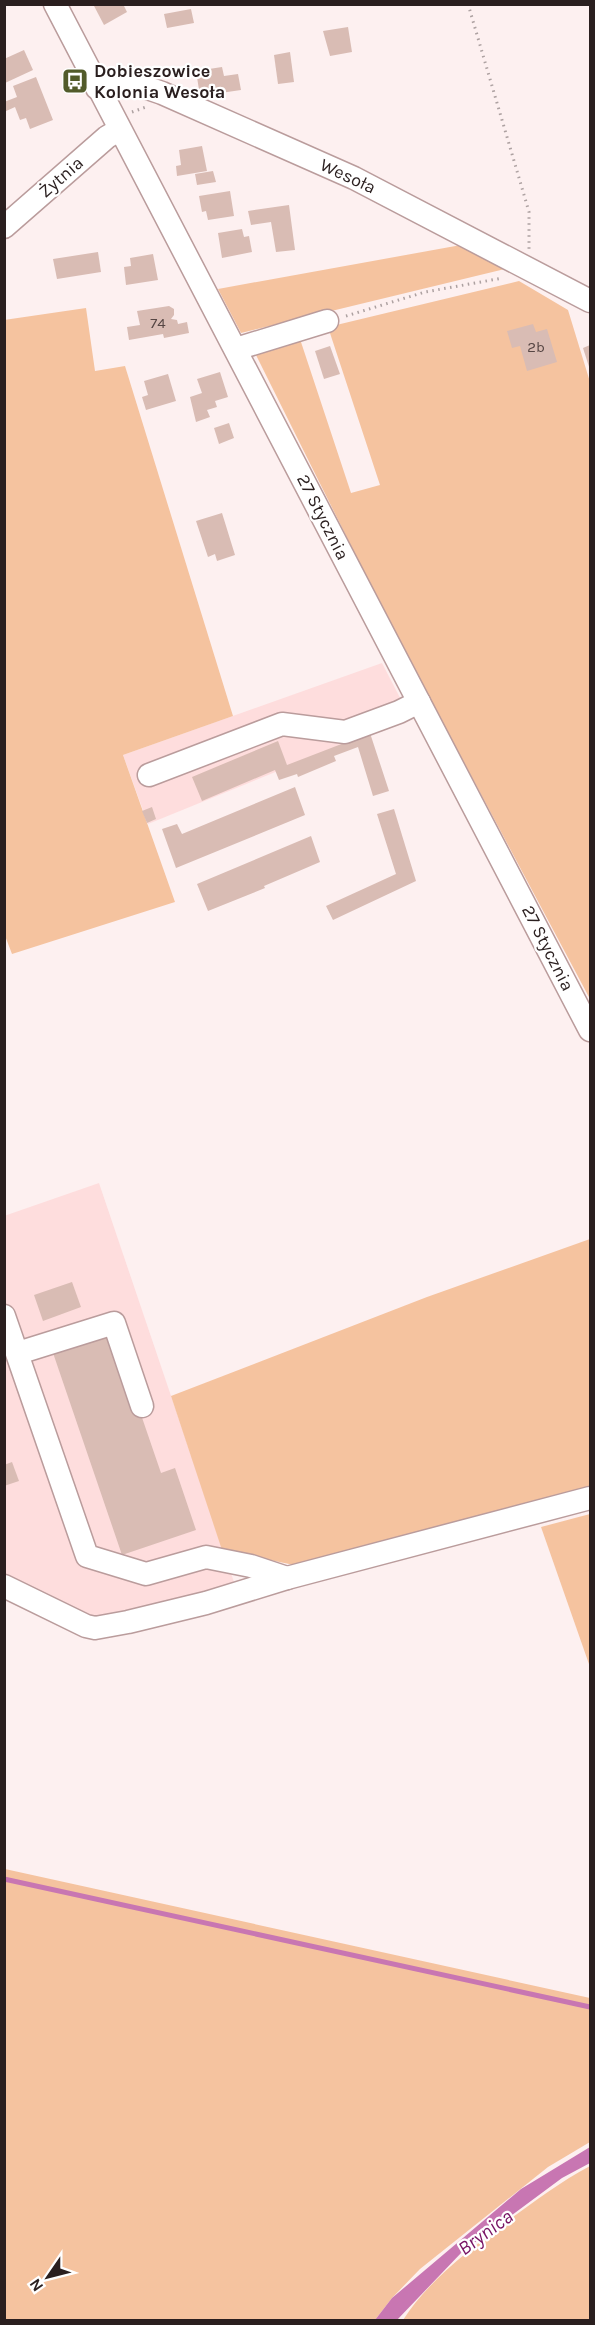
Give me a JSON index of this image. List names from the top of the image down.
{
  "streets": {
    "street": ["Wesoła", "Żytnia", "27 Stycznia"]
  },
  "crossings": [
    ["Wesoła", "27 Stycznia"],
    ["Żytnia", "27 Stycznia"]
  ],
  "water": ["Brynica"],
  "places": {
    "bus stop": ["Dobieszowice Kolonia Wesoła"]
  },
  "house_numbers": ["74", "2b"],
  "north": "bottom left"
}
